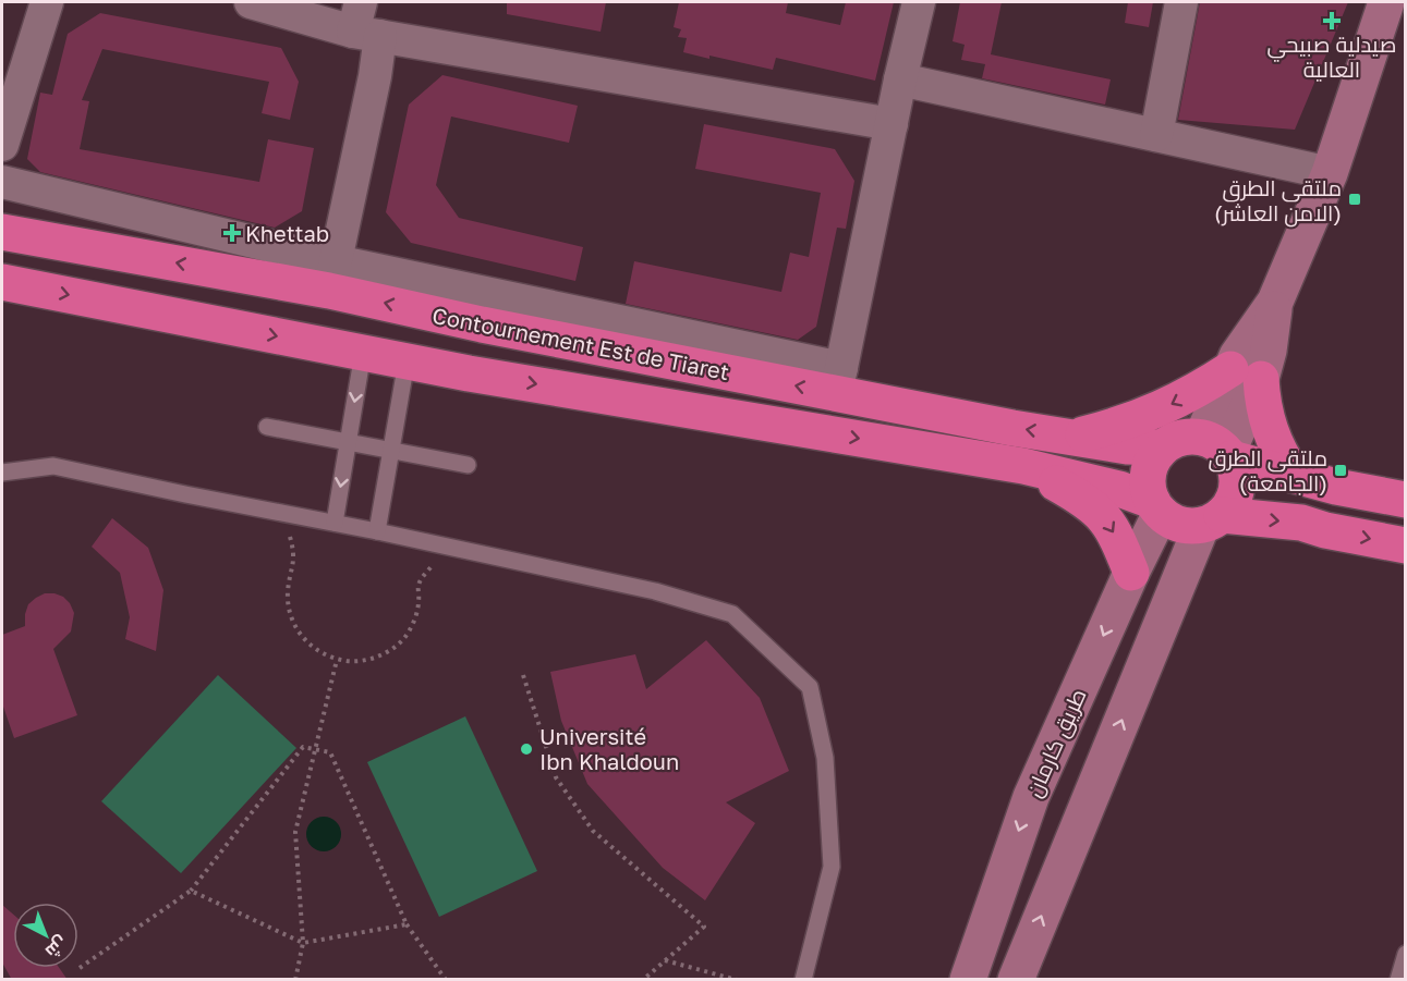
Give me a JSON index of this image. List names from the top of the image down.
{
  "streets": {
    "highway": ["Contournement Est de Tiaret"],
    "street": ["طريق كارمان"]
  },
  "crossings": [
    ["Contournement Est de Tiaret", "طريق كارمان"]
  ],
  "places": {
    "health": ["صيدلية صبيحي العالية", "Khettab"],
    "transit": ["ملتقى الطرق (الامن العاشر)", "ملتقى الطرق (الجامعة)"],
    "other": ["Université Ibn Khaldoun"]
  },
  "north": "bottom right"
}
